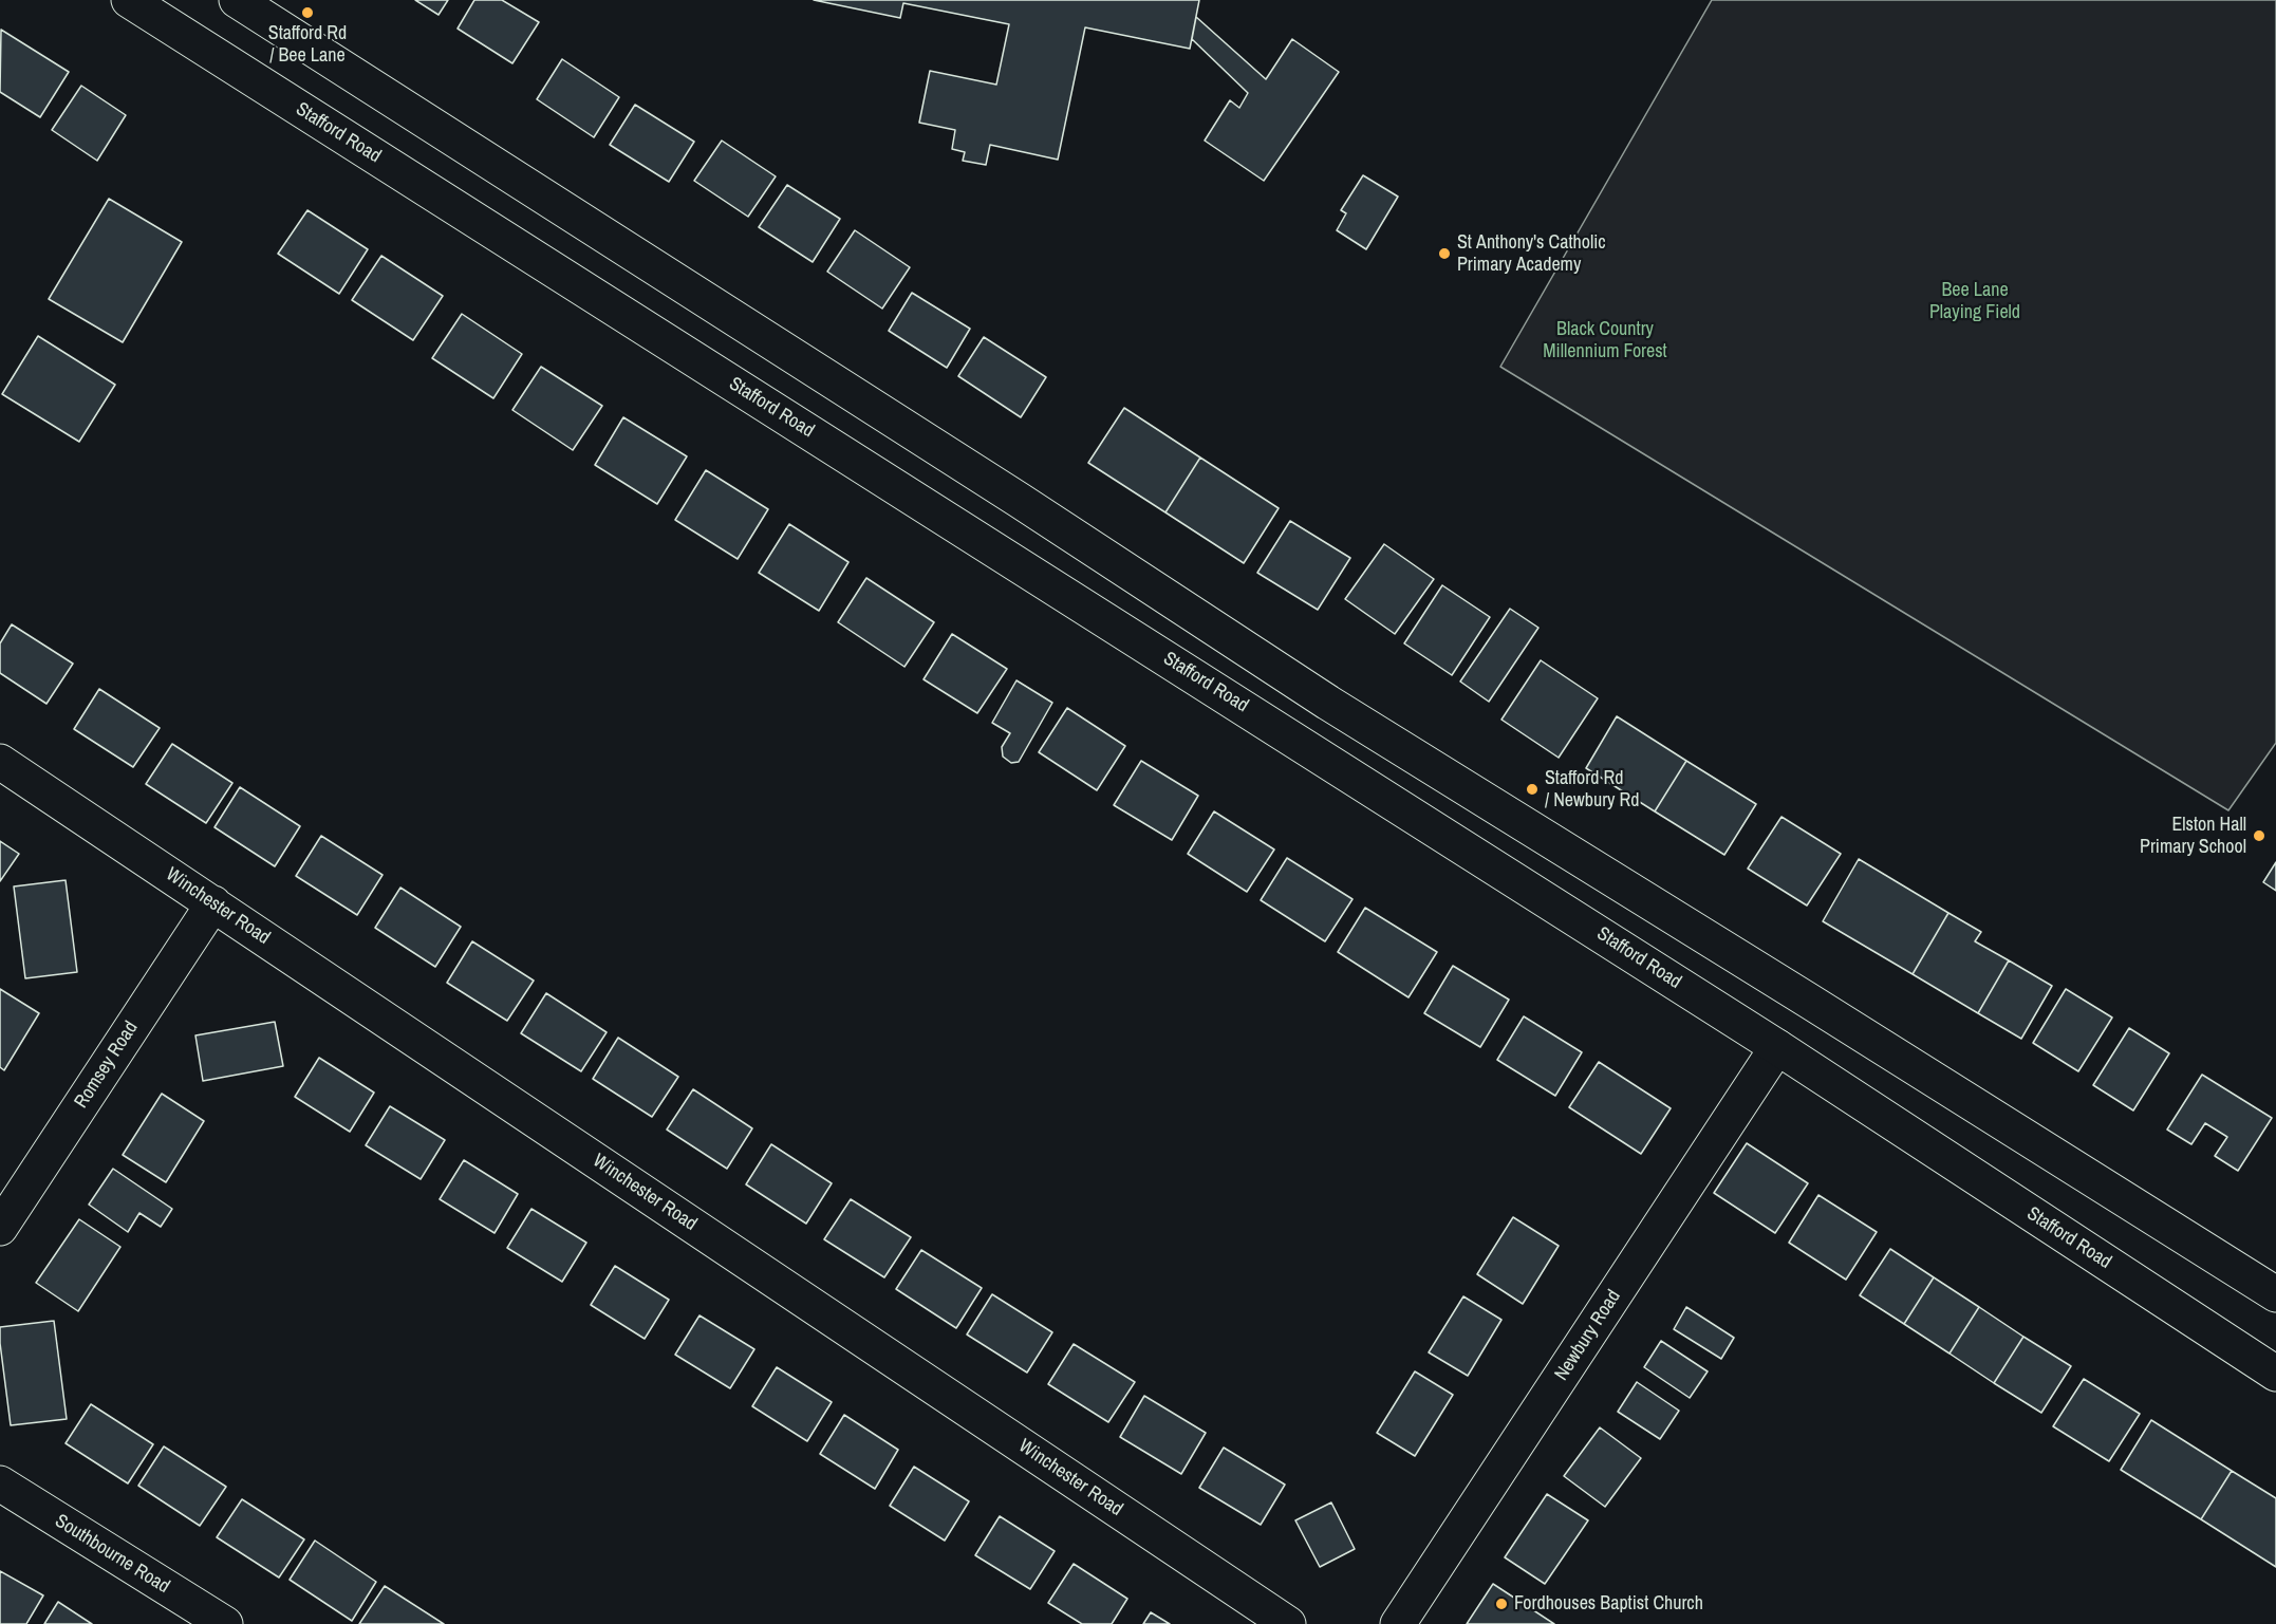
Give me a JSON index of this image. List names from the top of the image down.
{
  "streets": {
    "main road": [
      "Stafford Road",
      "Winchester Road",
      "Romsey Road",
      "Newbury Road",
      "Southbourne Road"
    ]
  },
  "crossings": [
    ["Stafford Road", "Newbury Road"],
    ["Winchester Road", "Romsey Road"]
  ],
  "parks": ["Bee Lane Playing Field", "Black Country Millennium Forest"],
  "places": [
    "Stafford Rd / Bee Lane",
    "St Anthony's Catholic Primary Academy",
    "Stafford Rd / Newbury Rd",
    "Elston Hall Primary School",
    "Fordhouses Baptist Church"
  ]
}
